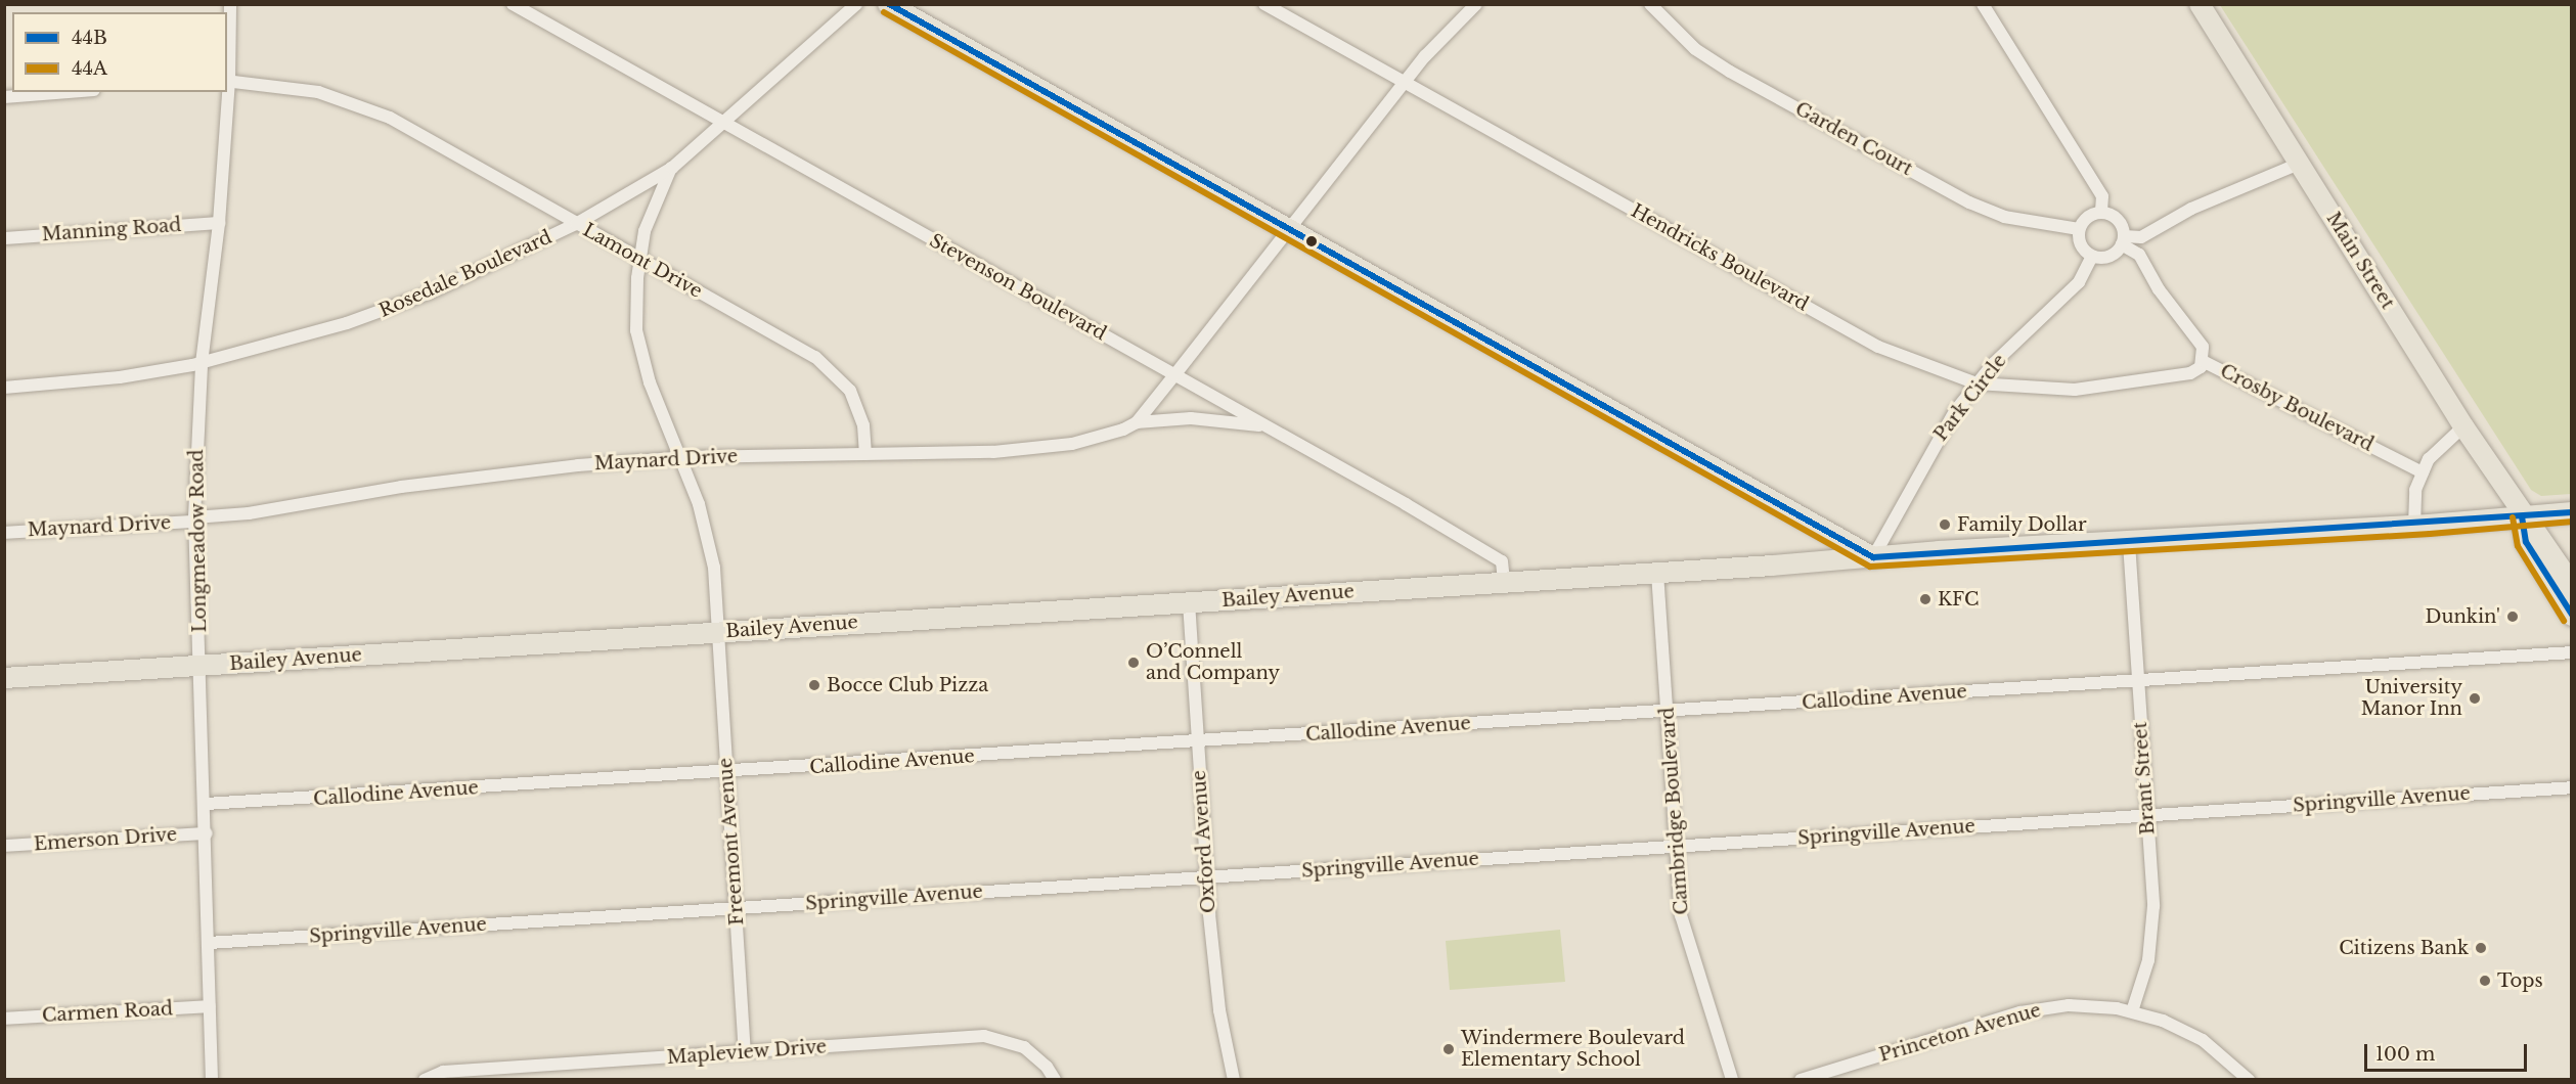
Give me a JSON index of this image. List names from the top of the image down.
{
  "streets": {
    "main road": ["Main Street", "Bailey Avenue"],
    "street": [
      "Garden Court",
      "Manning Road",
      "Hendricks Boulevard",
      "Lamont Drive",
      "Rosedale Boulevard",
      "Stevenson Boulevard",
      "Park Circle",
      "Crosby Boulevard",
      "Maynard Drive",
      "Longmeadow Road",
      "Callodine Avenue",
      "Brant Street",
      "Springville Avenue",
      "Cambridge Boulevard",
      "Emerson Drive",
      "Freemont Avenue",
      "Oxford Avenue",
      "Carmen Road",
      "Princeton Avenue",
      "Mapleview Drive"
    ]
  },
  "crossings": [
    ["Garden Court", "Park Circle"],
    ["Garden Court", "Crosby Boulevard"],
    ["Manning Road", "Longmeadow Road"],
    ["Hendricks Boulevard", "Park Circle"],
    ["Hendricks Boulevard", "Crosby Boulevard"],
    ["Hendricks Boulevard", "Maynard Drive"],
    ["Lamont Drive", "Rosedale Boulevard"],
    ["Lamont Drive", "Maynard Drive"],
    ["Lamont Drive", "Longmeadow Road"],
    ["Lamont Drive", "Freemont Avenue"],
    ["Main Street", "Bailey Avenue"],
    ["Rosedale Boulevard", "Stevenson Boulevard"],
    ["Rosedale Boulevard", "Longmeadow Road"],
    ["Rosedale Boulevard", "Freemont Avenue"],
    ["Stevenson Boulevard", "Maynard Drive"],
    ["Stevenson Boulevard", "Bailey Avenue"],
    ["Park Circle", "Crosby Boulevard"],
    ["Park Circle", "Bailey Avenue"],
    ["Maynard Drive", "Longmeadow Road"],
    ["Maynard Drive", "Freemont Avenue"],
    ["Longmeadow Road", "Bailey Avenue"],
    ["Longmeadow Road", "Callodine Avenue"],
    ["Longmeadow Road", "Springville Avenue"],
    ["Longmeadow Road", "Emerson Drive"],
    ["Longmeadow Road", "Carmen Road"],
    ["Bailey Avenue", "Brant Street"],
    ["Bailey Avenue", "Cambridge Boulevard"],
    ["Bailey Avenue", "Freemont Avenue"],
    ["Bailey Avenue", "Oxford Avenue"],
    ["Callodine Avenue", "Brant Street"],
    ["Callodine Avenue", "Cambridge Boulevard"],
    ["Callodine Avenue", "Freemont Avenue"],
    ["Callodine Avenue", "Oxford Avenue"],
    ["Brant Street", "Springville Avenue"],
    ["Brant Street", "Princeton Avenue"],
    ["Springville Avenue", "Cambridge Boulevard"],
    ["Springville Avenue", "Freemont Avenue"],
    ["Springville Avenue", "Oxford Avenue"],
    ["Freemont Avenue", "Mapleview Drive"]
  ],
  "places": [
    "Family Dollar",
    "KFC",
    "Dunkin'",
    "O’Connell and Company",
    "Bocce Club Pizza",
    "University Manor Inn",
    "Citizens Bank",
    "Tops",
    "Windermere Boulevard Elementary School"
  ],
  "lines": ["transit line 44B", "transit line 44A"],
  "legend": ["44B", "44A"],
  "scale_bar": "100 m"
}
